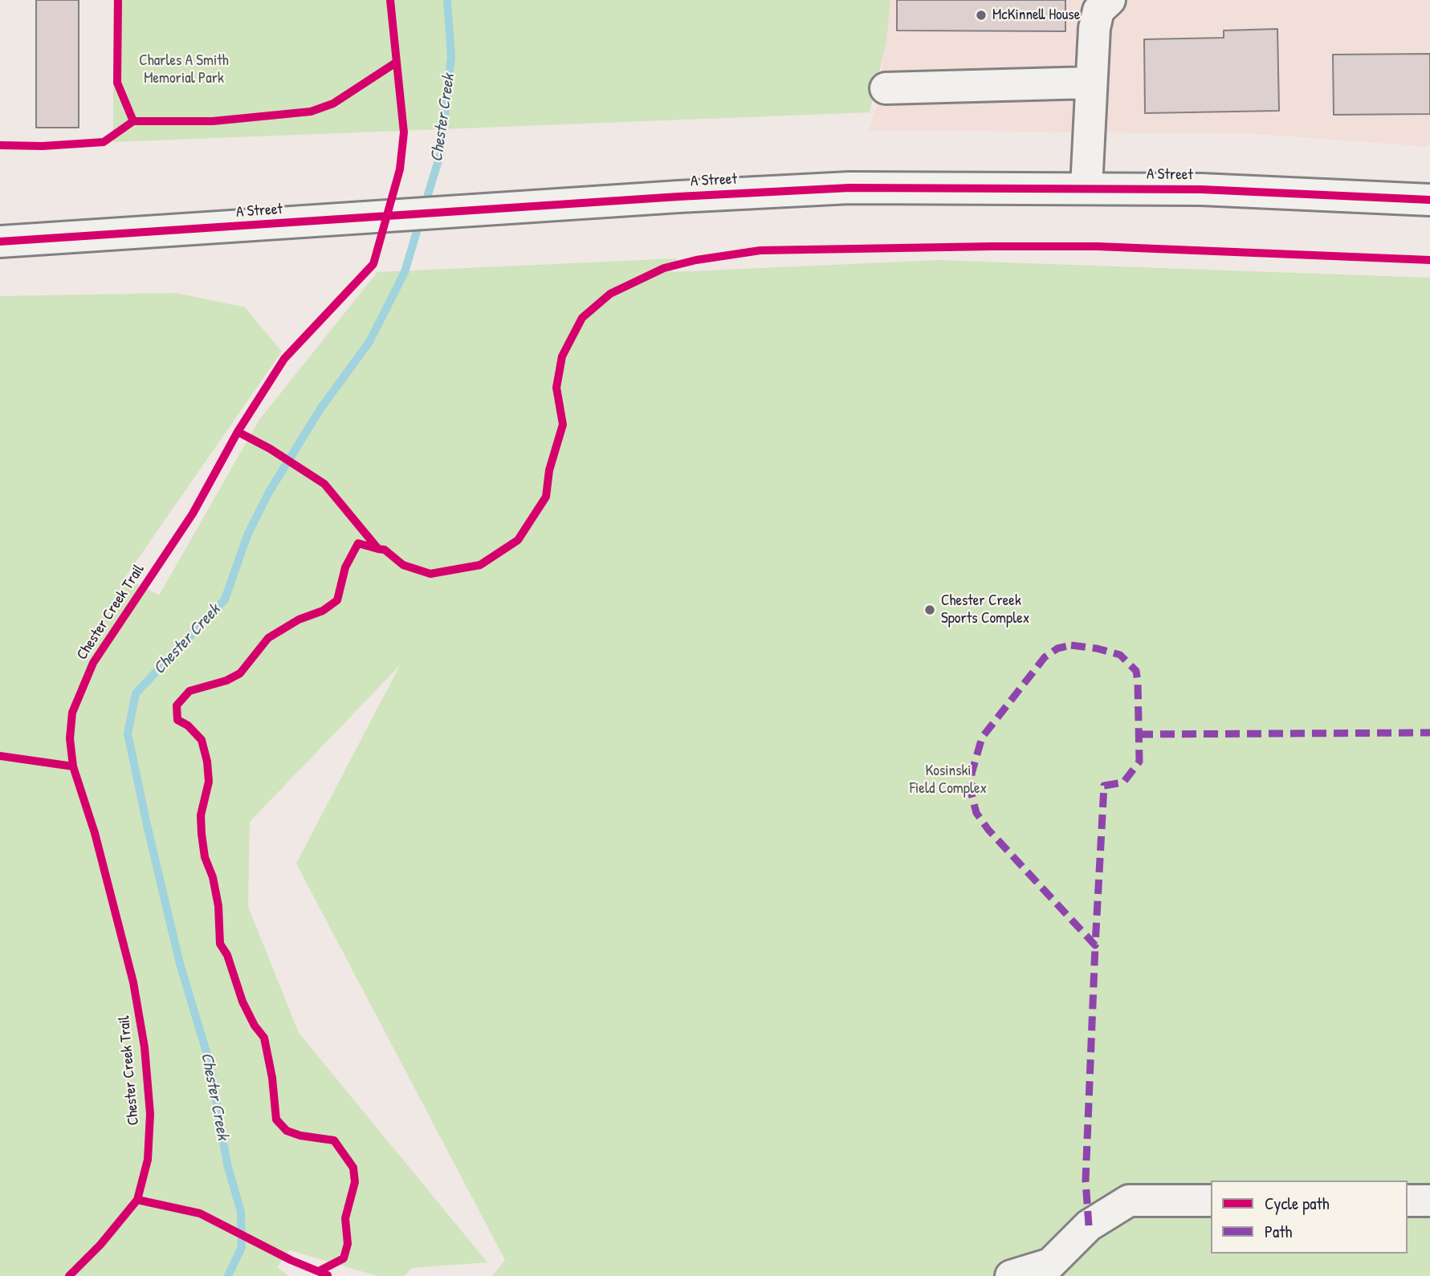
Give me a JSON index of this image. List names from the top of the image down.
{
  "streets": {
    "main road": ["A Street"],
    "cycle path": ["Chester Creek Trail"]
  },
  "water": ["Chester Creek"],
  "parks": ["Charles A Smith Memorial Park", "Kosinski Field Complex"],
  "places": ["McKinnell House", "Chester Creek Sports Complex"],
  "legend": ["Cycle path", "Path"]
}
